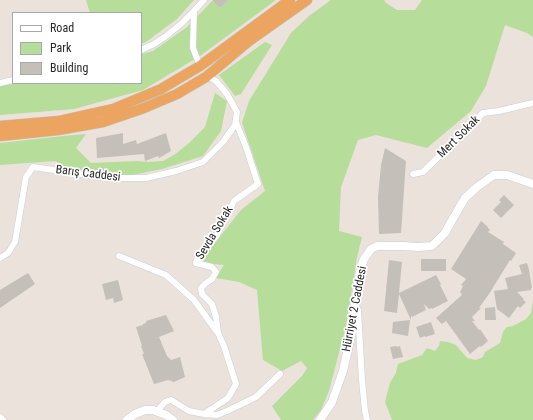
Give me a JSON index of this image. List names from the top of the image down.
{
  "streets": {
    "street": [
      "Mert Sokak",
      "Barış Caddesi",
      "Sevda Sokak",
      "Hürriyet 2 Caddesi"
    ]
  },
  "crossings": [
    ["Barış Caddesi", "Sevda Sokak"]
  ],
  "legend": ["Road", "Park", "Building"]
}
